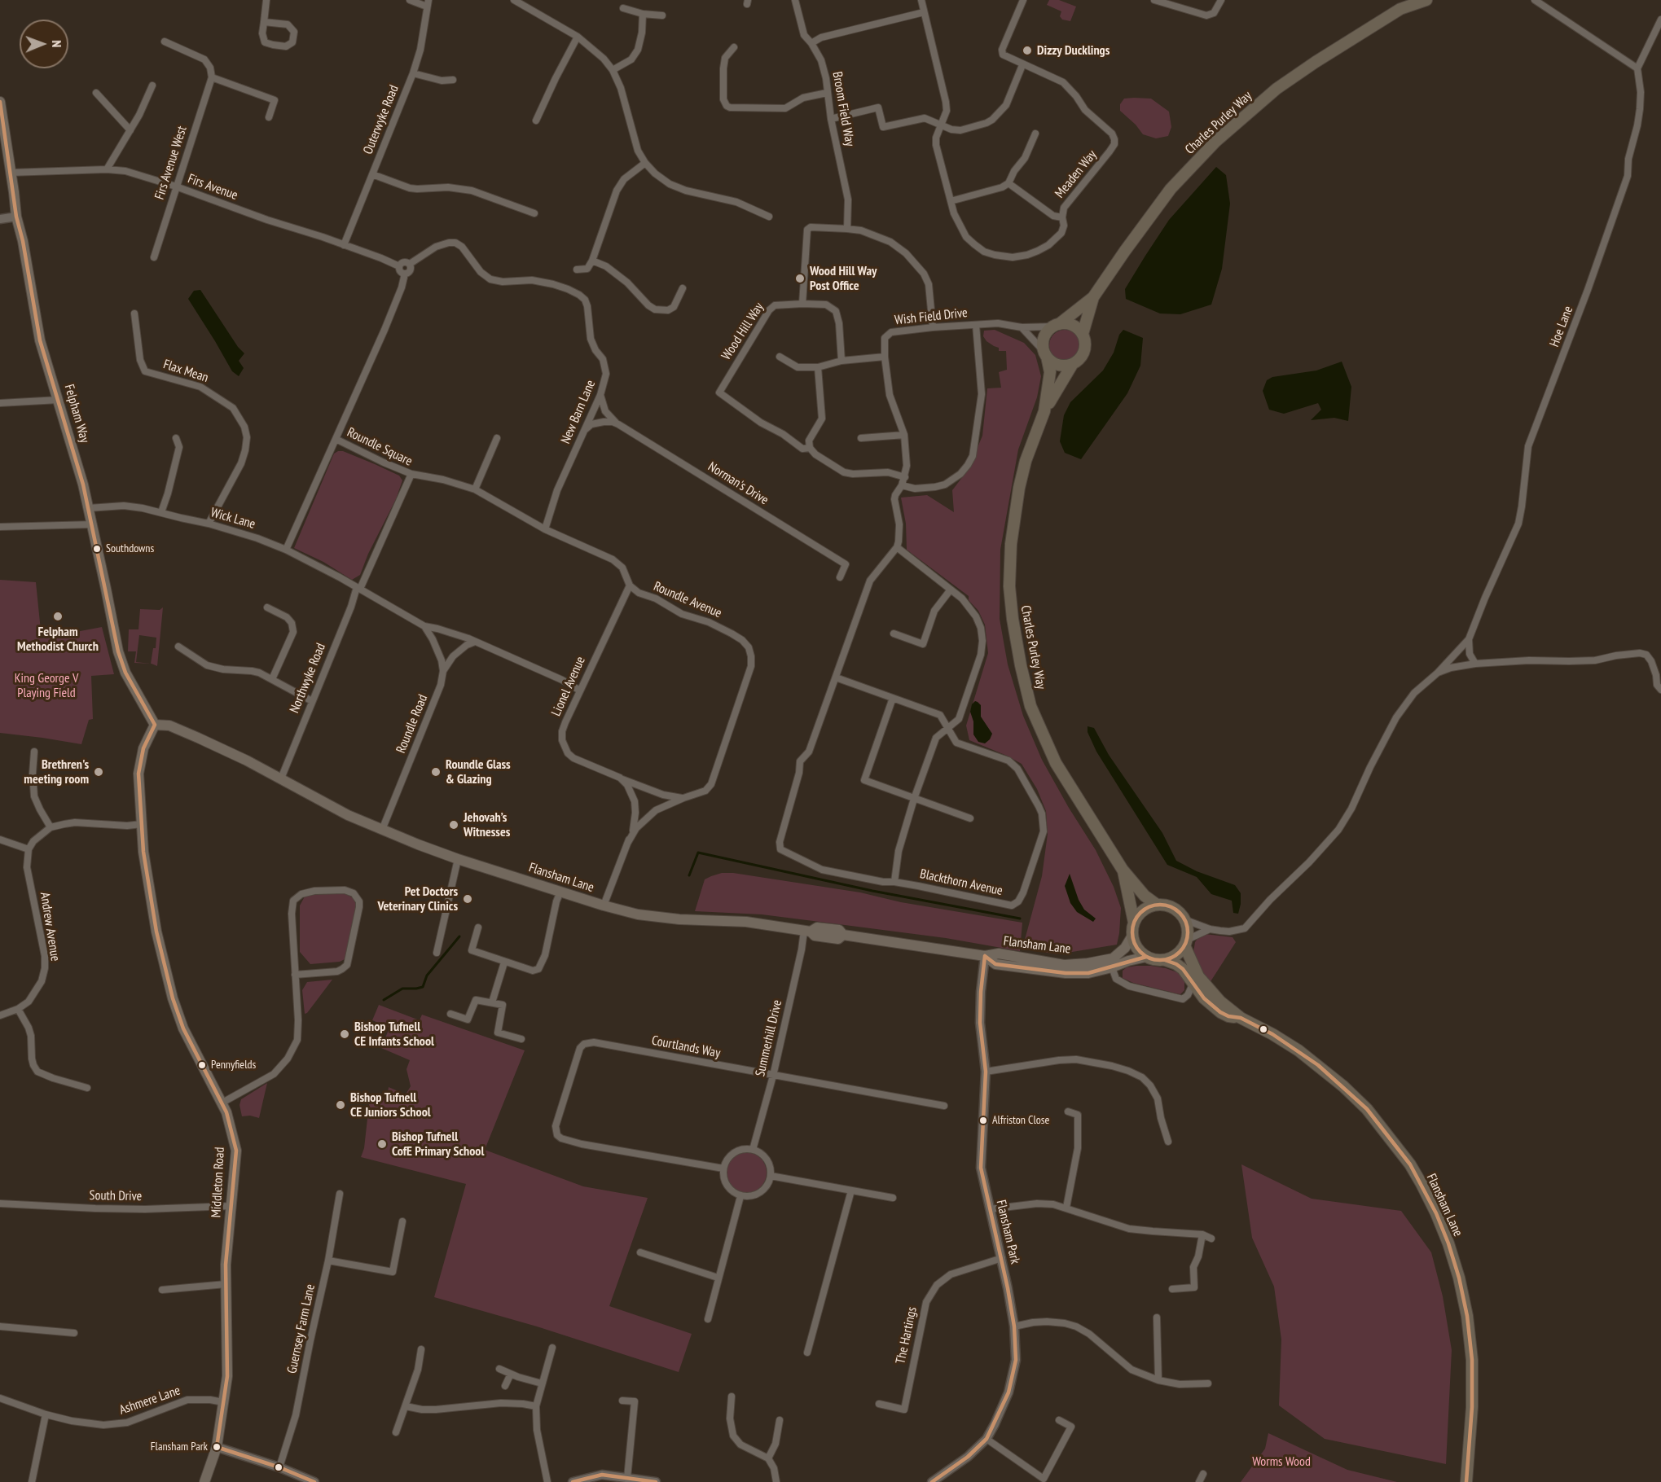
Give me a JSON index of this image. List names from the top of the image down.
{
  "streets": {
    "main road": [
      "Charles Purley Way",
      "Felpham Way",
      "Flansham Lane",
      "Middleton Road"
    ],
    "street": [
      "Broom Field Way",
      "Outerwyke Road",
      "Firs Avenue West",
      "Meaden Way",
      "Firs Avenue",
      "Wish Field Drive",
      "Hoe Lane",
      "Wood Hill Way",
      "Flax Mean",
      "New Barn Lane",
      "Roundle Square",
      "Norman's Drive",
      "Wick Lane",
      "Roundle Avenue",
      "Northwyke Road",
      "Lionel Avenue",
      "Roundle Road",
      "Blackthorn Avenue",
      "Andrew Avenue",
      "Summerhill Drive",
      "Courtlands Way",
      "South Drive",
      "Flansham Park",
      "Guernsey Farm Lane",
      "The Hartings",
      "Ashmere Lane"
    ]
  },
  "crossings": [
    ["Outerwyke Road", "Firs Avenue"],
    ["Charles Purley Way", "Wish Field Drive"],
    ["Charles Purley Way", "Hoe Lane"],
    ["Charles Purley Way", "Flansham Lane"],
    ["Firs Avenue West", "Firs Avenue"],
    ["Firs Avenue", "New Barn Lane"],
    ["Firs Avenue", "Felpham Way"],
    ["Wish Field Drive", "Blackthorn Avenue"],
    ["Hoe Lane", "Flansham Lane"],
    ["Flax Mean", "Wick Lane"],
    ["New Barn Lane", "Norman's Drive"],
    ["Felpham Way", "Wick Lane"],
    ["Felpham Way", "Flansham Lane"],
    ["Felpham Way", "Middleton Road"],
    ["Roundle Square", "Wick Lane"],
    ["Roundle Square", "Northwyke Road"],
    ["Wick Lane", "Northwyke Road"],
    ["Wick Lane", "Roundle Road"],
    ["Roundle Avenue", "Lionel Avenue"],
    ["Northwyke Road", "Flansham Lane"],
    ["Roundle Road", "Flansham Lane"],
    ["Flansham Lane", "Summerhill Drive"],
    ["Flansham Lane", "Middleton Road"],
    ["Flansham Lane", "Flansham Park"],
    ["Summerhill Drive", "Courtlands Way"],
    ["Middleton Road", "South Drive"],
    ["Middleton Road", "Ashmere Lane"],
    ["Flansham Park", "The Hartings"]
  ],
  "parks": ["King George V Playing Field", "Worms Wood"],
  "places": [
    "Dizzy Ducklings",
    "Wood Hill Way Post Office",
    "Southdowns",
    "Felpham Methodist Church",
    "Brethren's meeting room",
    "Roundle Glass & Glazing",
    "Jehovah’s Witnesses",
    "Pet Doctors Veterinary Clinics",
    "Bishop Tufnell CE Infants School",
    "Pennyfields",
    "Bishop Tufnell CE Juniors School",
    "Alfriston Close",
    "Bishop Tufnell CofE Primary School",
    "Flansham Park"
  ],
  "north": "right"
}
